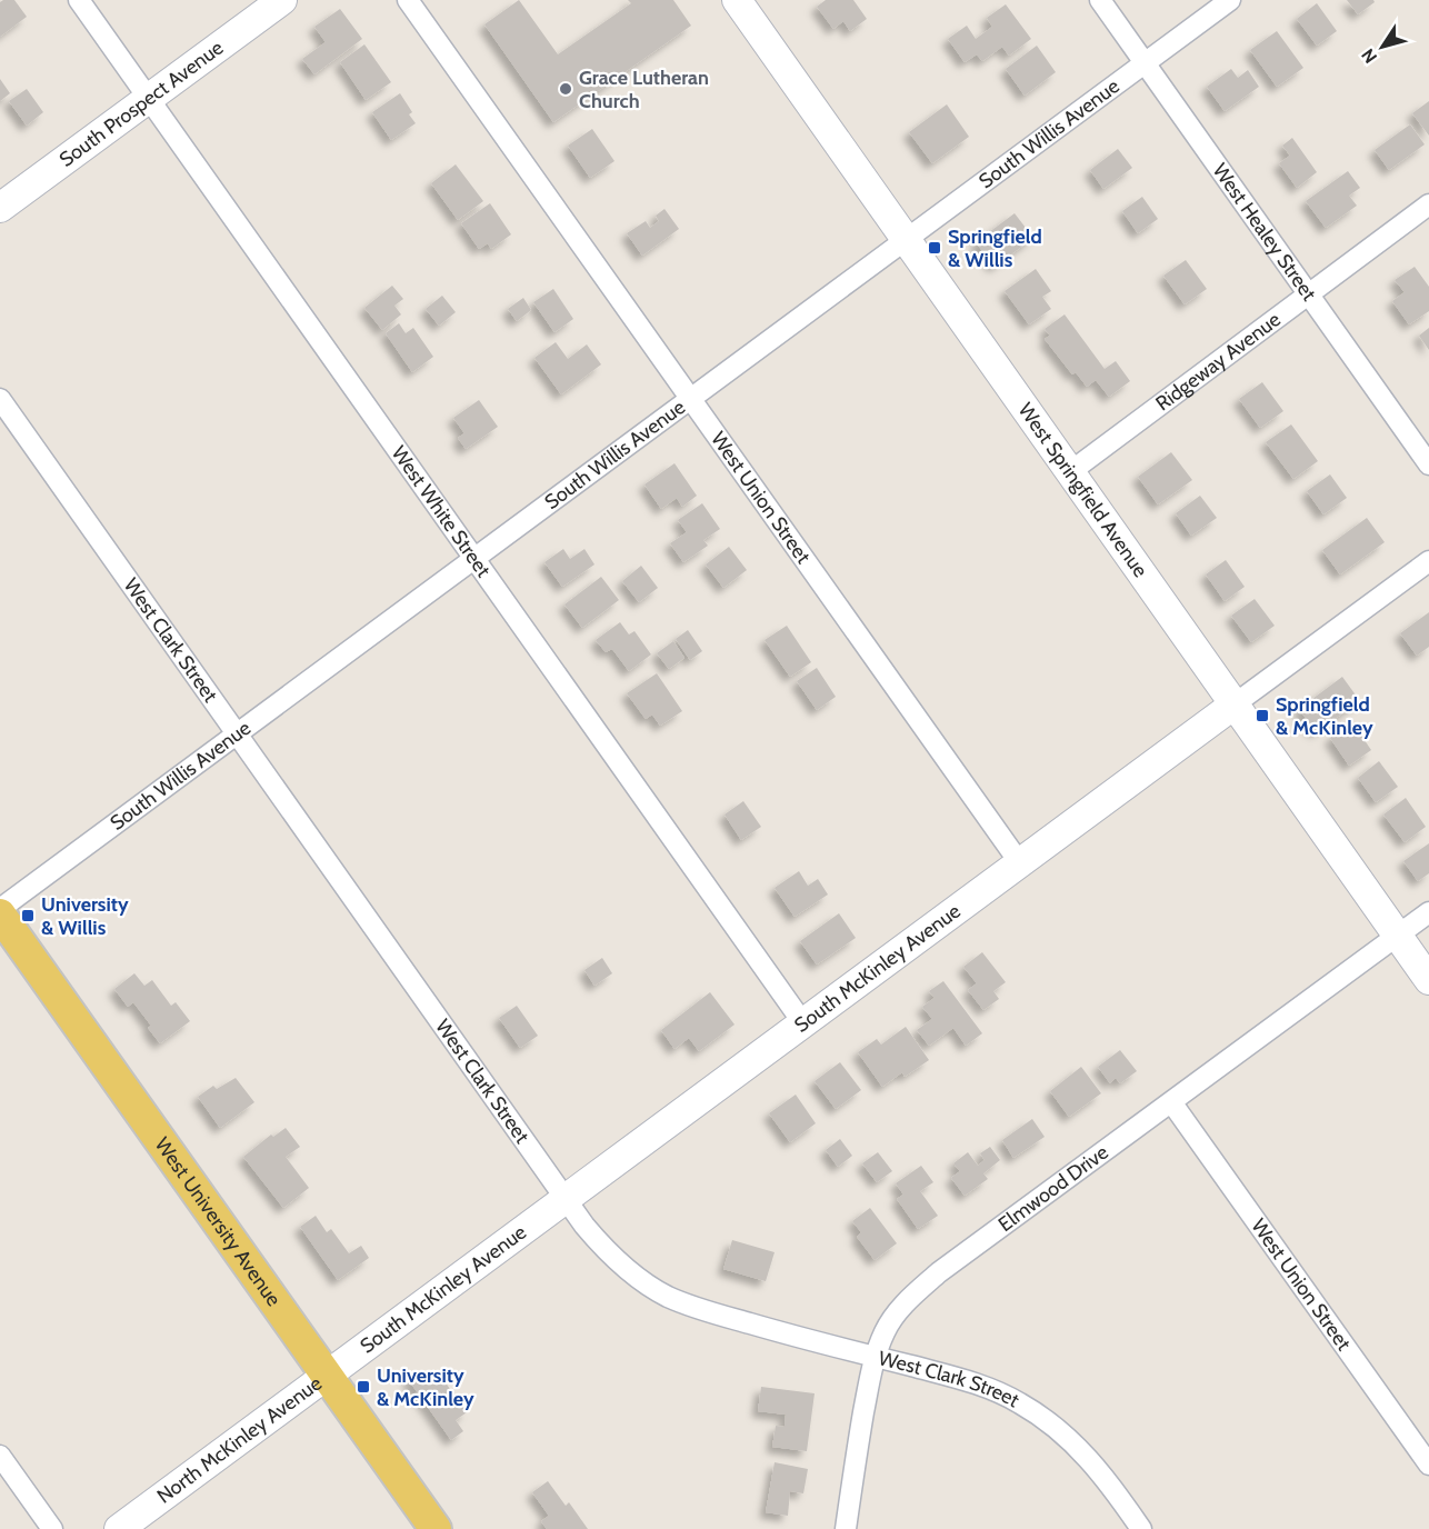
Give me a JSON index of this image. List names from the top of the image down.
{
  "streets": {
    "main road": [
      "South Prospect Avenue",
      "West Springfield Avenue",
      "South McKinley Avenue",
      "West University Avenue",
      "North McKinley Avenue"
    ],
    "street": [
      "South Willis Avenue",
      "West Healey Street",
      "Ridgeway Avenue",
      "West Union Street",
      "West White Street",
      "West Clark Street",
      "Elmwood Drive"
    ]
  },
  "crossings": [
    ["South Prospect Avenue", "West White Street"],
    ["South Willis Avenue", "West Healey Street"],
    ["South Willis Avenue", "West Springfield Avenue"],
    ["South Willis Avenue", "West Union Street"],
    ["South Willis Avenue", "West White Street"],
    ["South Willis Avenue", "West Clark Street"],
    ["West Healey Street", "Ridgeway Avenue"],
    ["Ridgeway Avenue", "West Springfield Avenue"],
    ["West Springfield Avenue", "South McKinley Avenue"],
    ["West Springfield Avenue", "Elmwood Drive"],
    ["West Union Street", "South McKinley Avenue"],
    ["West Union Street", "Elmwood Drive"],
    ["West White Street", "South McKinley Avenue"],
    ["West Clark Street", "South McKinley Avenue"],
    ["West Clark Street", "Elmwood Drive"],
    ["South McKinley Avenue", "West University Avenue"],
    ["South McKinley Avenue", "North McKinley Avenue"],
    ["West University Avenue", "North McKinley Avenue"]
  ],
  "places": {
    "other": ["Grace Lutheran Church"],
    "transit": [
      "Springfield & Willis",
      "Springfield & McKinley",
      "University & Willis",
      "University & McKinley"
    ]
  },
  "north": "bottom left"
}
